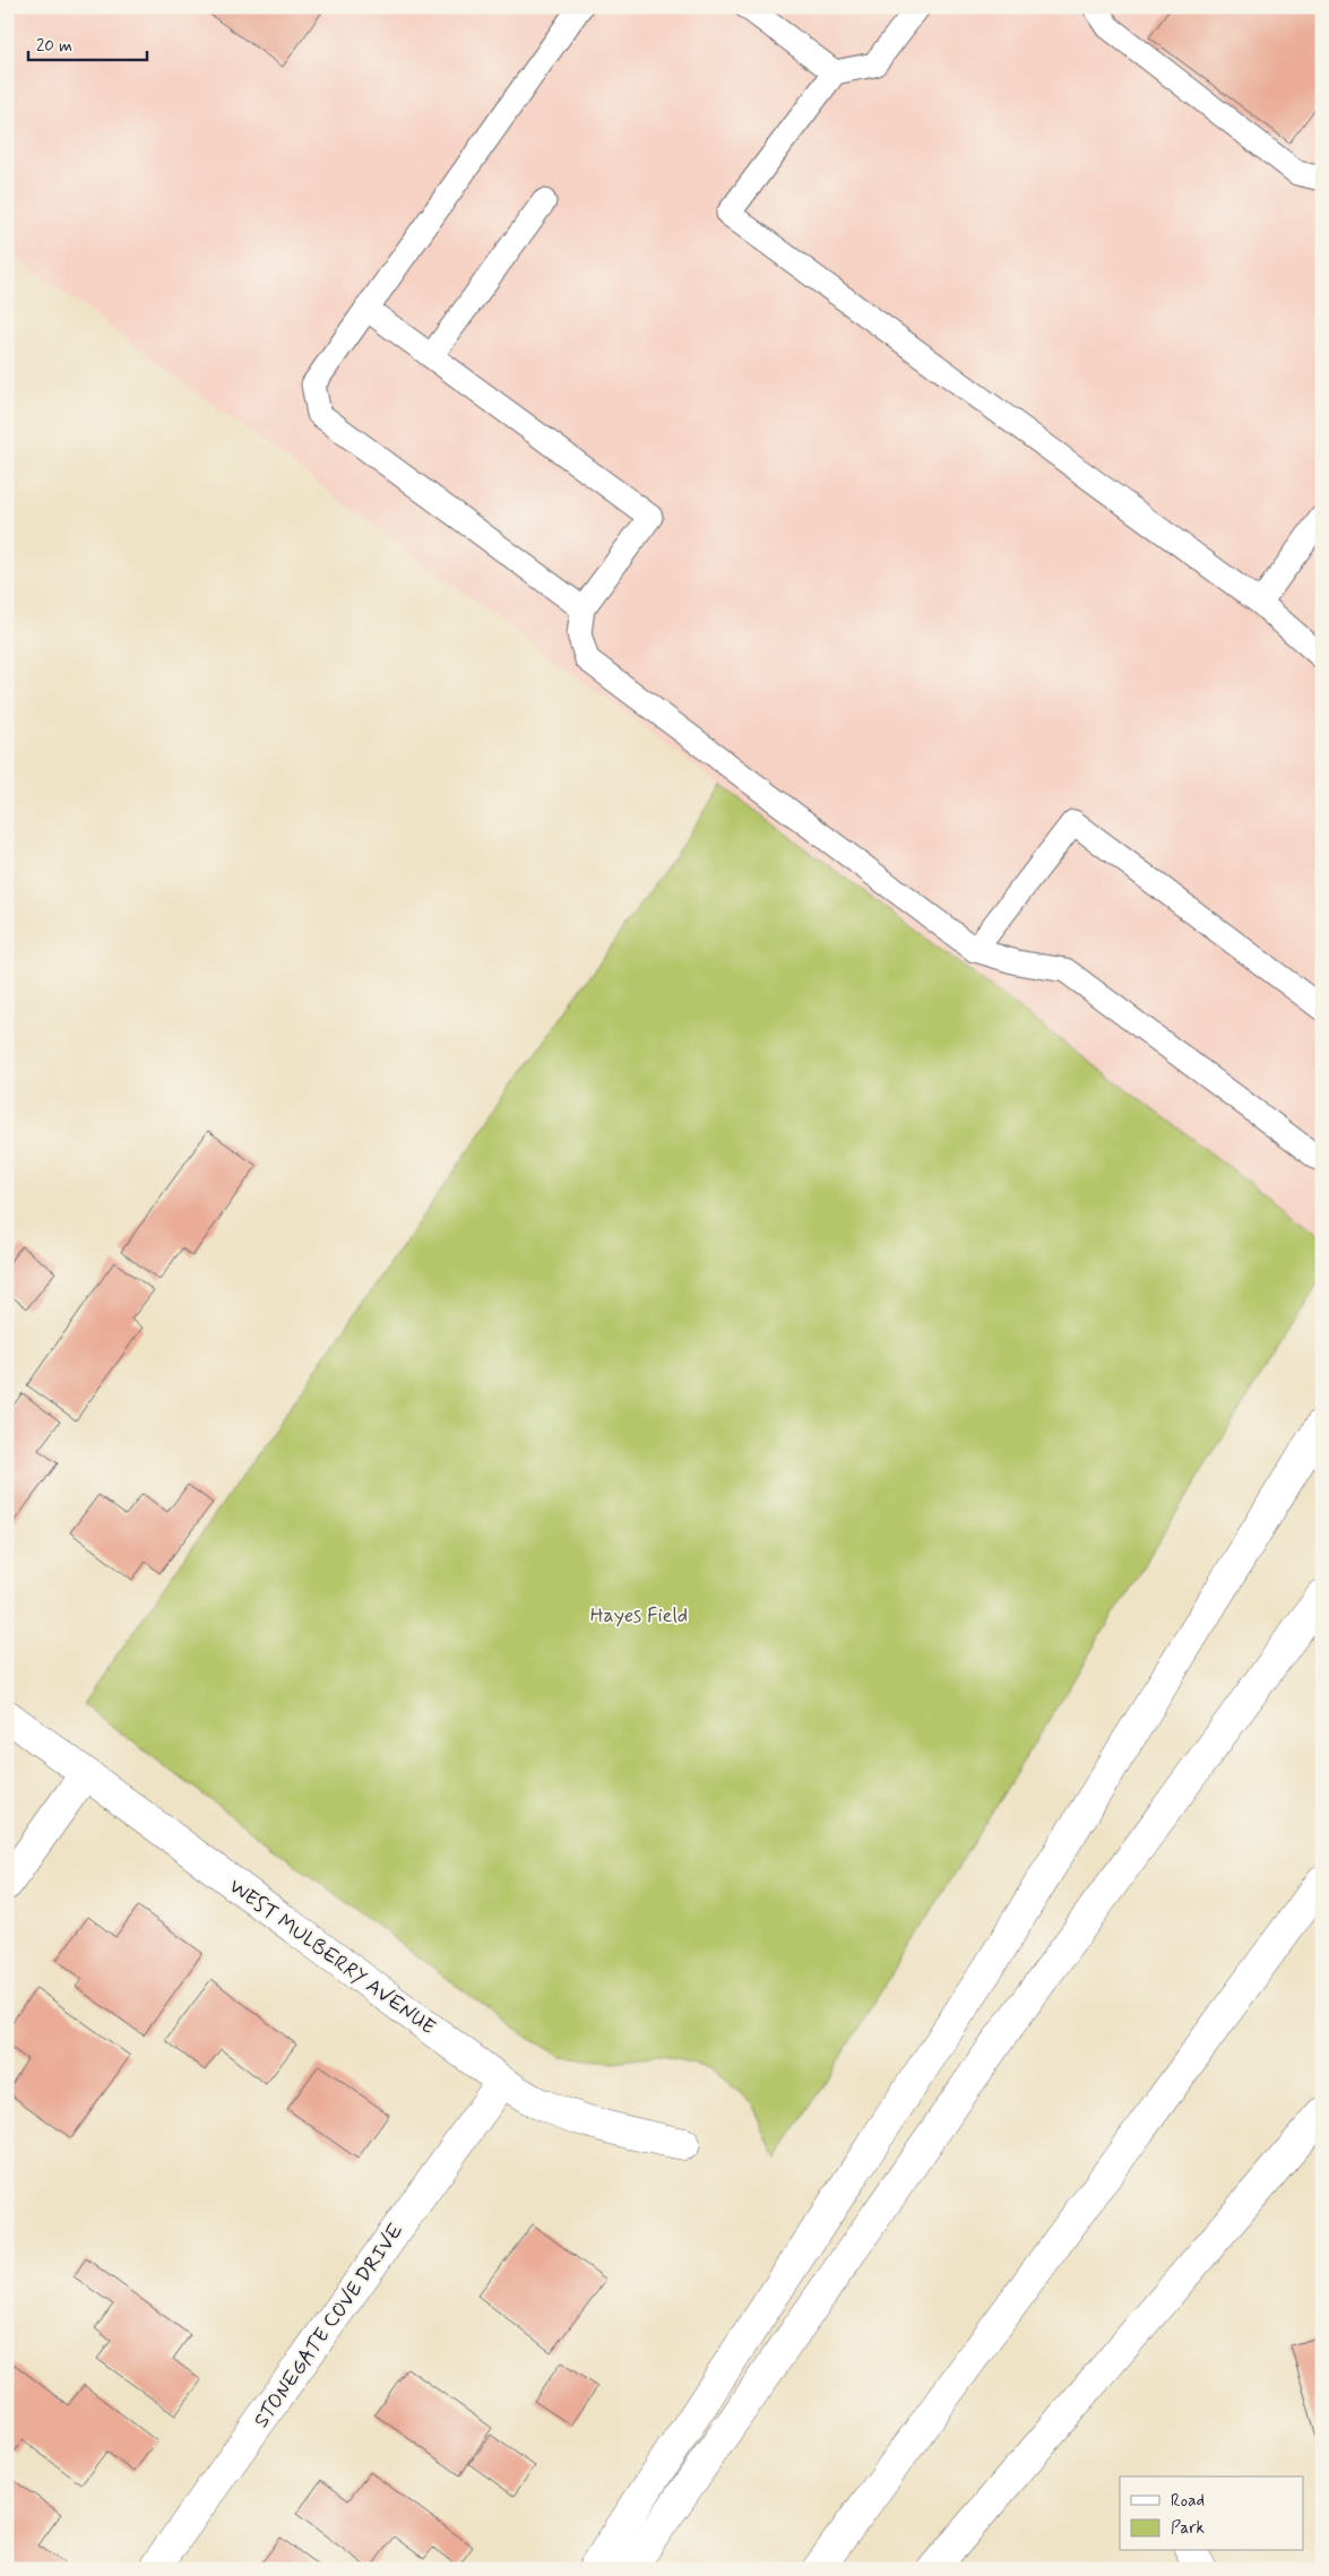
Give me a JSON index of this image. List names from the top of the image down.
{
  "streets": {
    "main road": ["WEST MULBERRY AVENUE", "STONEGATE COVE DRIVE"]
  },
  "crossings": [
    ["WEST MULBERRY AVENUE", "STONEGATE COVE DRIVE"]
  ],
  "parks": ["Hayes Field"],
  "legend": ["Road", "Park"],
  "scale_bar": "20 m"
}
